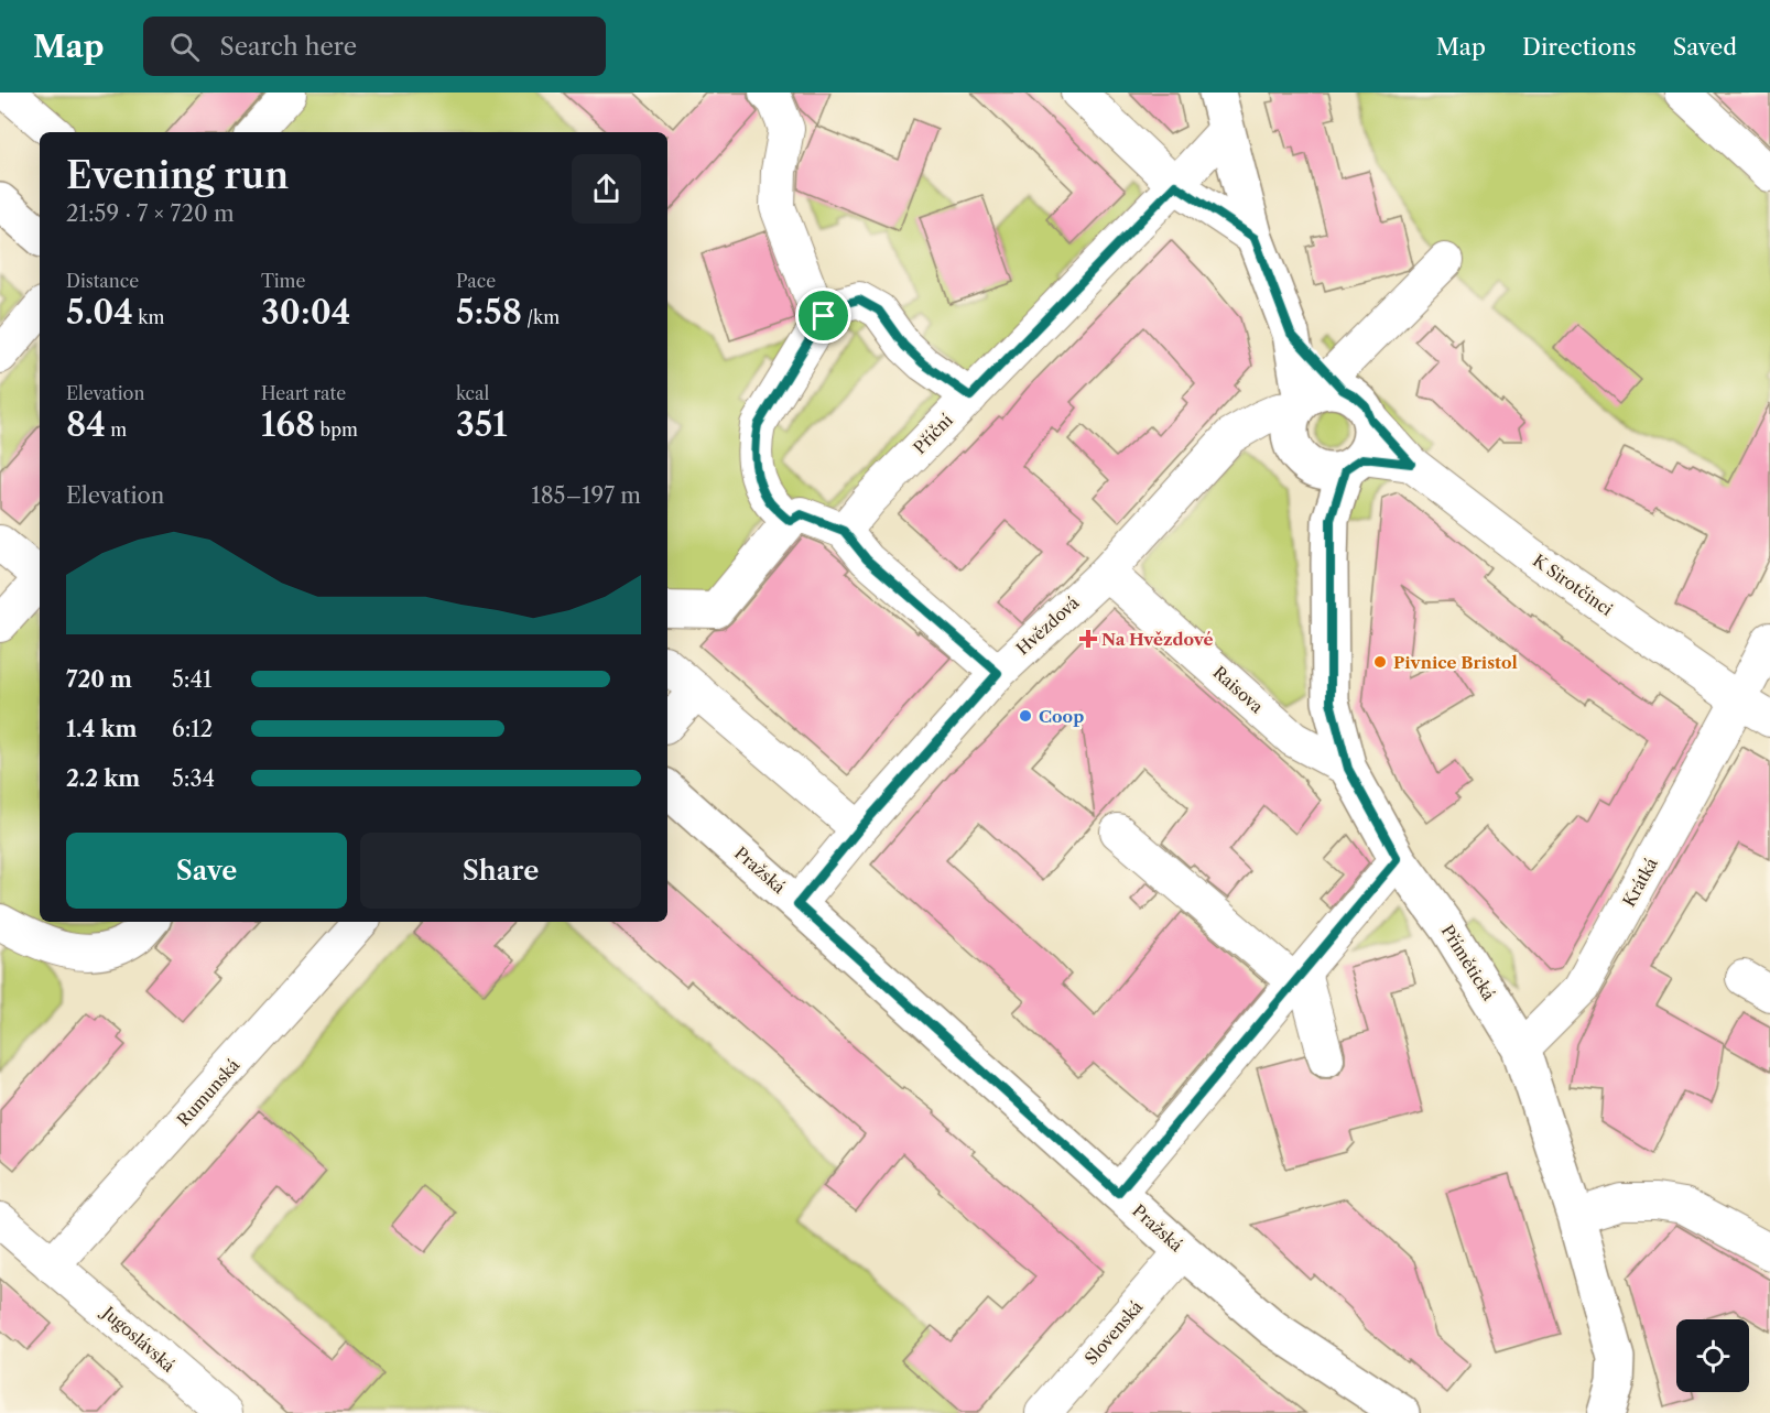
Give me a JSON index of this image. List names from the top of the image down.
{
  "streets": {
    "main road": ["Pražská", "Přímětická"],
    "street": [
      "Příční",
      "K Sirotčinci",
      "Hvězdová",
      "Raisova",
      "Krátká",
      "Rumunská",
      "Slovenská",
      "Jugoslávská"
    ]
  },
  "crossings": [
    ["K Sirotčinci", "Hvězdová"],
    ["K Sirotčinci", "Krátká"],
    ["K Sirotčinci", "Přímětická"],
    ["Hvězdová", "Raisova"],
    ["Hvězdová", "Pražská"],
    ["Hvězdová", "Přímětická"],
    ["Raisova", "Přímětická"],
    ["Pražská", "Slovenská"],
    ["Krátká", "Přímětická"],
    ["Rumunská", "Jugoslávská"]
  ],
  "places": {
    "health": ["Na Hvězdové"],
    "other": ["Pivnice Bristol", "Coop"]
  },
  "page": {
    "header": "Map",
    "search": "Search here",
    "nav": ["Map", "Directions", "Saved"],
    "heading": ["Evening run", "21:59 · 7 × 720 m"],
    "stats": [
      ["Distance", "5.04 km"],
      ["Time", "30:04"],
      ["Pace", "5:58 /km"],
      ["Elevation", "84 m"],
      ["Heart rate", "168 bpm"],
      ["kcal", "351"]
    ],
    "chart": ["Elevation", "185–197 m"],
    "list": [
      {
        "name": "720 m",
        "note": "5:41"
      },
      {
        "name": "1.4 km",
        "note": "6:12"
      },
      {
        "name": "2.2 km",
        "note": "5:34"
      }
    ],
    "buttons": ["Save", "Share"]
  }
}
